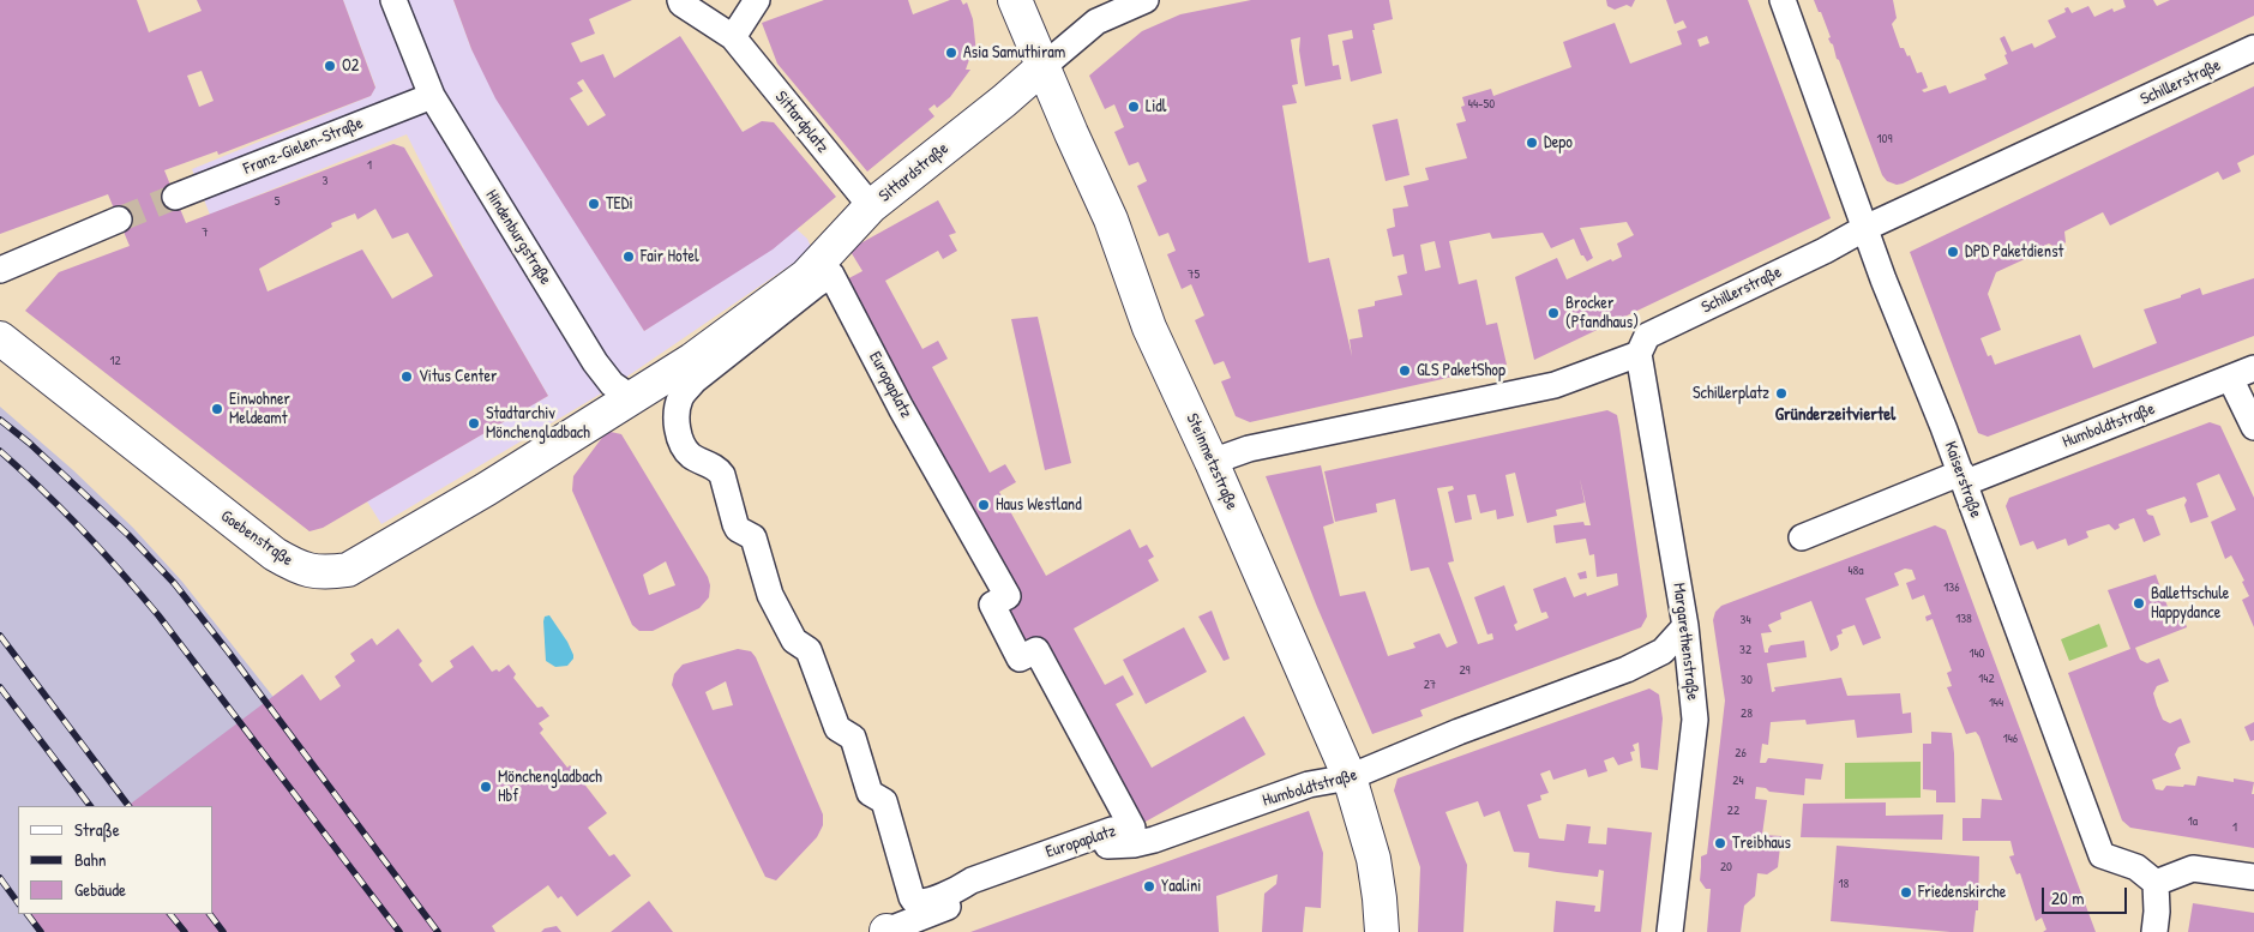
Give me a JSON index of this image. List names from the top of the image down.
{
  "streets": {
    "street": [
      "Schillerstraße",
      "Sittardplatz",
      "Franz-Gielen-Straße",
      "Sittardstraße",
      "Hindenburgstraße",
      "Europaplatz",
      "Humboldtstraße",
      "Steinmetzstraße",
      "Kaiserstraße",
      "Goebenstraße",
      "Margarethenstraße"
    ]
  },
  "crossings": [
    ["Schillerstraße", "Kaiserstraße"],
    ["Schillerstraße", "Margarethenstraße"],
    ["Sittardplatz", "Sittardstraße"],
    ["Franz-Gielen-Straße", "Hindenburgstraße"],
    ["Sittardstraße", "Europaplatz"],
    ["Sittardstraße", "Steinmetzstraße"],
    ["Hindenburgstraße", "Goebenstraße"],
    ["Humboldtstraße", "Steinmetzstraße"],
    ["Humboldtstraße", "Kaiserstraße"],
    ["Humboldtstraße", "Margarethenstraße"]
  ],
  "districts": ["Gründerzeitviertel"],
  "places": [
    "Asia Samuthiram",
    "O2",
    "Lidl",
    "Depo",
    "TEDi",
    "DPD Paketdienst",
    "Fair Hotel",
    "Brocker (Pfandhaus)",
    "GLS PaketShop",
    "Vitus Center",
    "Schillerplatz",
    "Einwohner Meldeamt",
    "Stadtarchiv Mönchengladbach",
    "Haus Westland",
    "Ballettschule Happydance",
    "Mönchengladbach Hbf",
    "Treibhaus",
    "Yaalini",
    "Friedenskirche"
  ],
  "house_numbers": [
    "44-50",
    "109",
    "1",
    "3",
    "5",
    "7",
    "75",
    "12",
    "48a",
    "136",
    "138",
    "34",
    "32",
    "140",
    "29",
    "142",
    "30",
    "27",
    "144",
    "28",
    "146",
    "26",
    "24",
    "22",
    "1a",
    "1",
    "20",
    "18"
  ],
  "legend": ["Straße", "Bahn", "Gebäude"],
  "scale_bar": "20 m"
}
